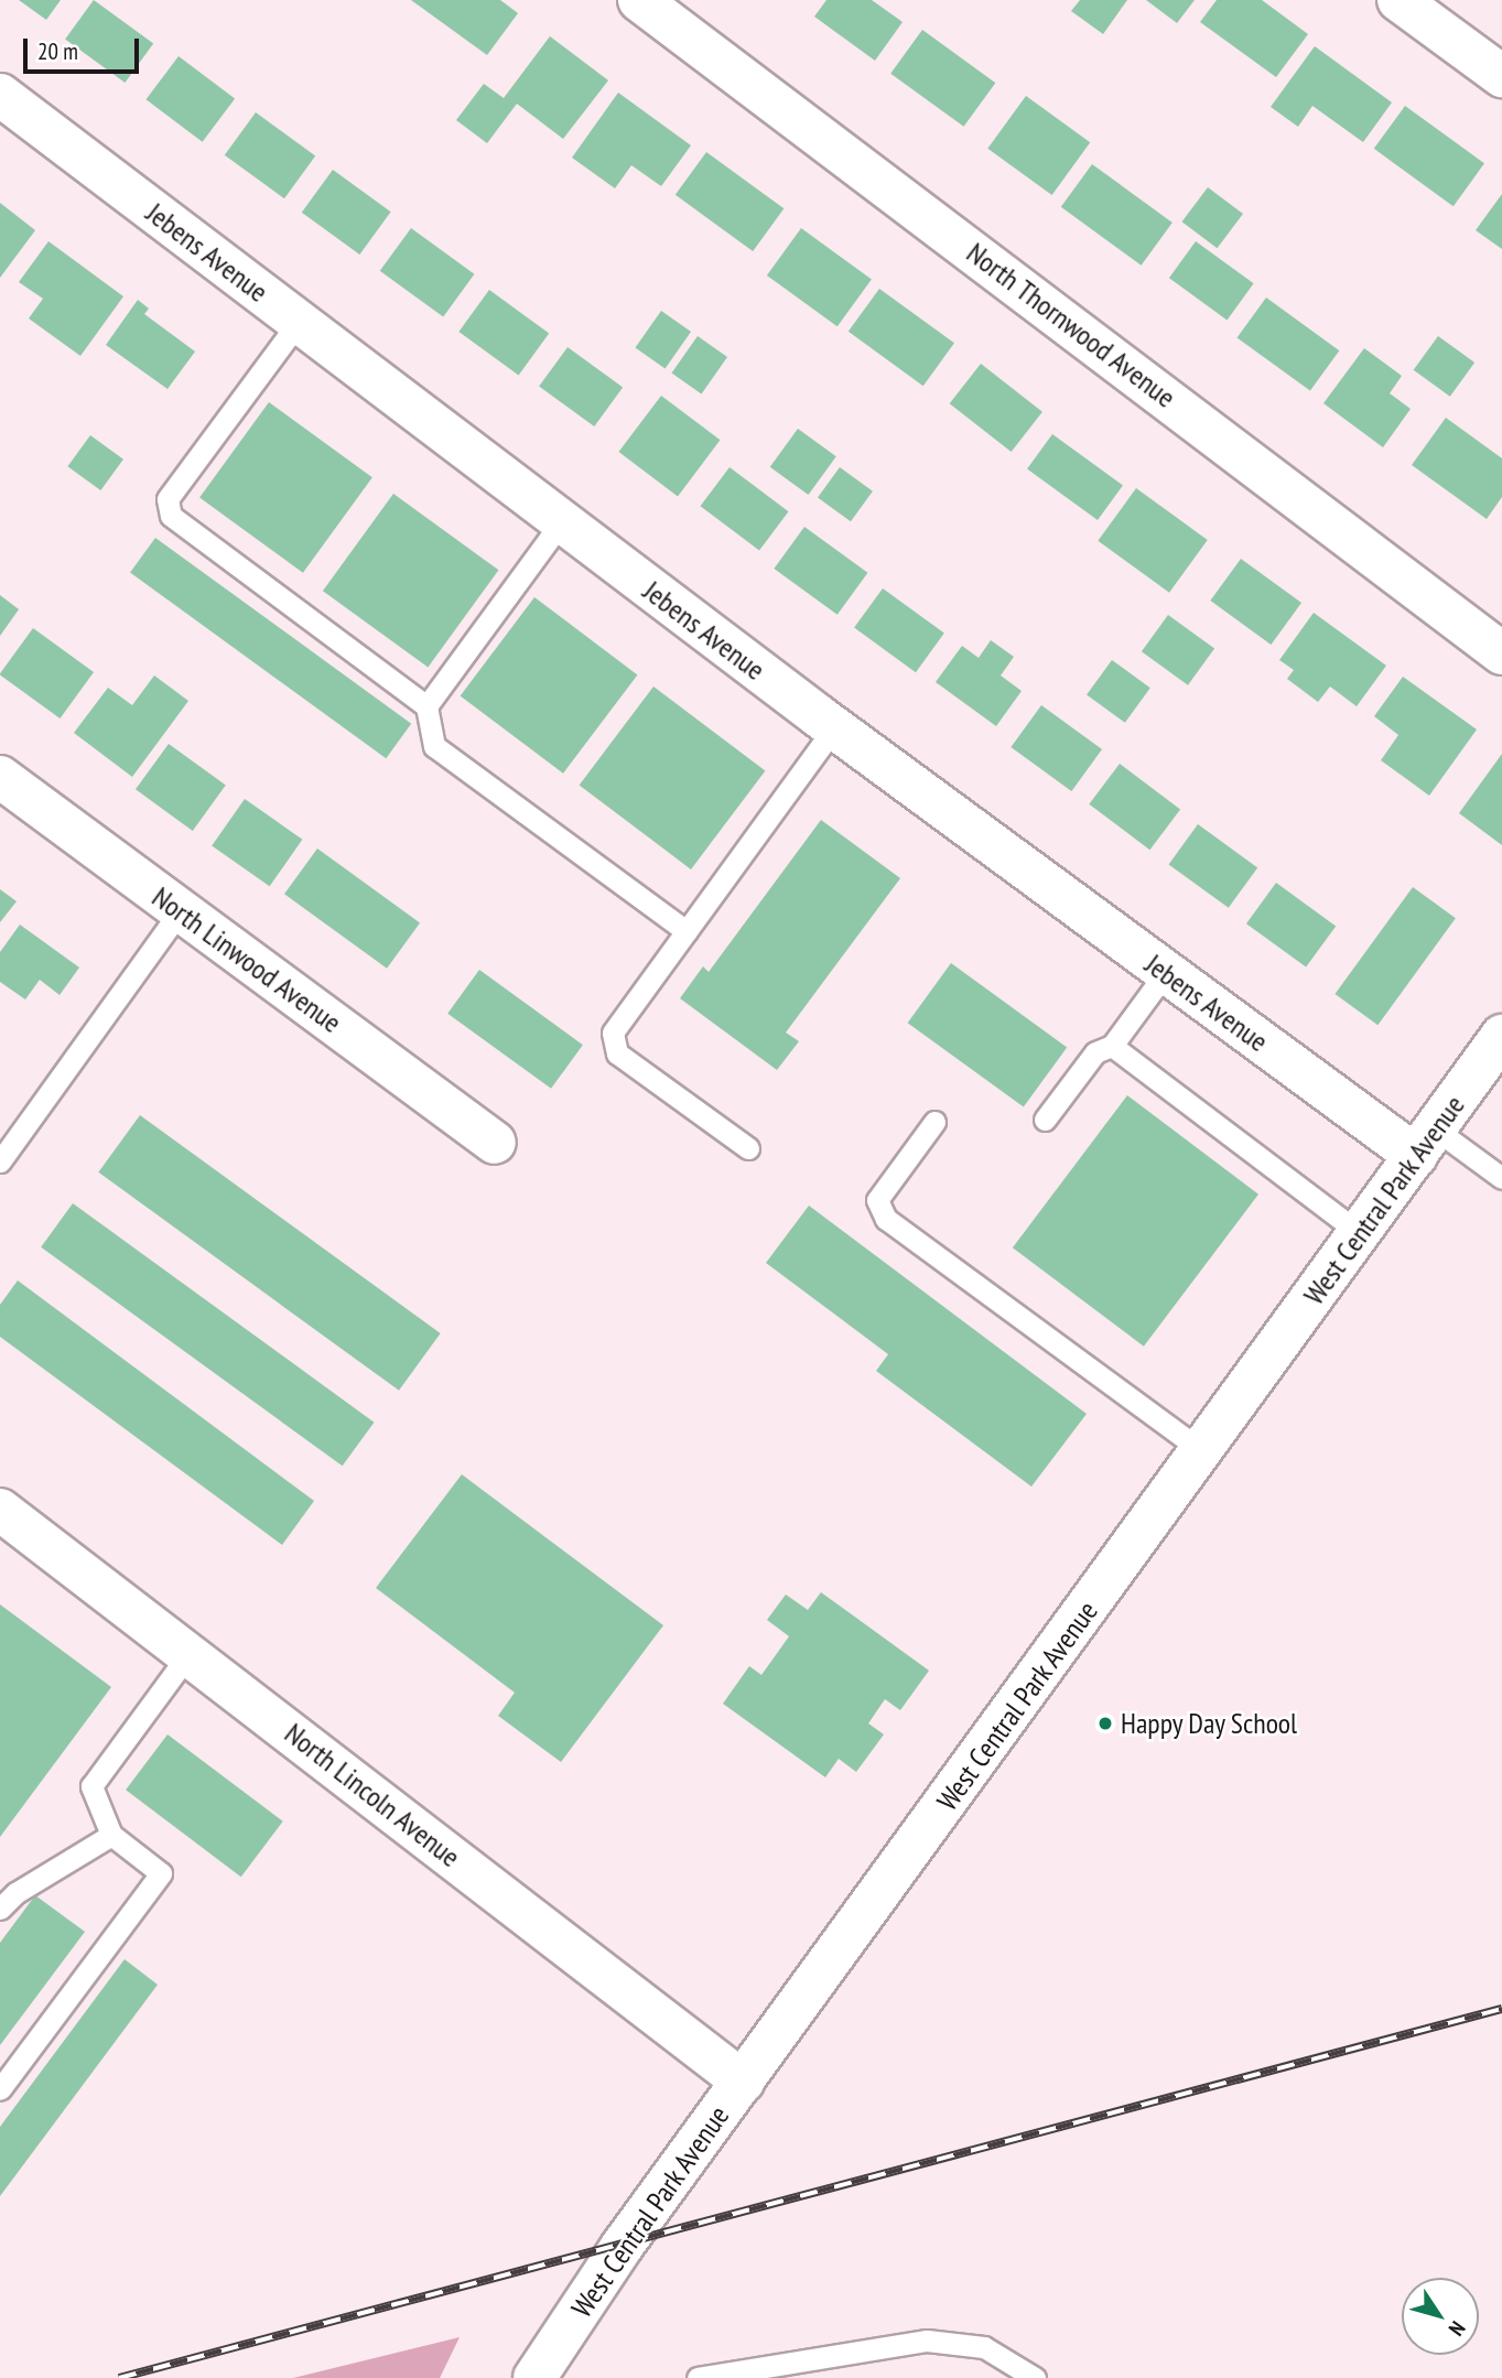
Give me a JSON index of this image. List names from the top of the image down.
{
  "streets": {
    "street": [
      "Jebens Avenue",
      "North Thornwood Avenue",
      "North Linwood Avenue",
      "West Central Park Avenue",
      "North Lincoln Avenue"
    ]
  },
  "crossings": [
    ["Jebens Avenue", "West Central Park Avenue"],
    ["West Central Park Avenue", "North Lincoln Avenue"]
  ],
  "places": ["Happy Day School"],
  "scale_bar": "20 m",
  "north": "bottom right"
}
